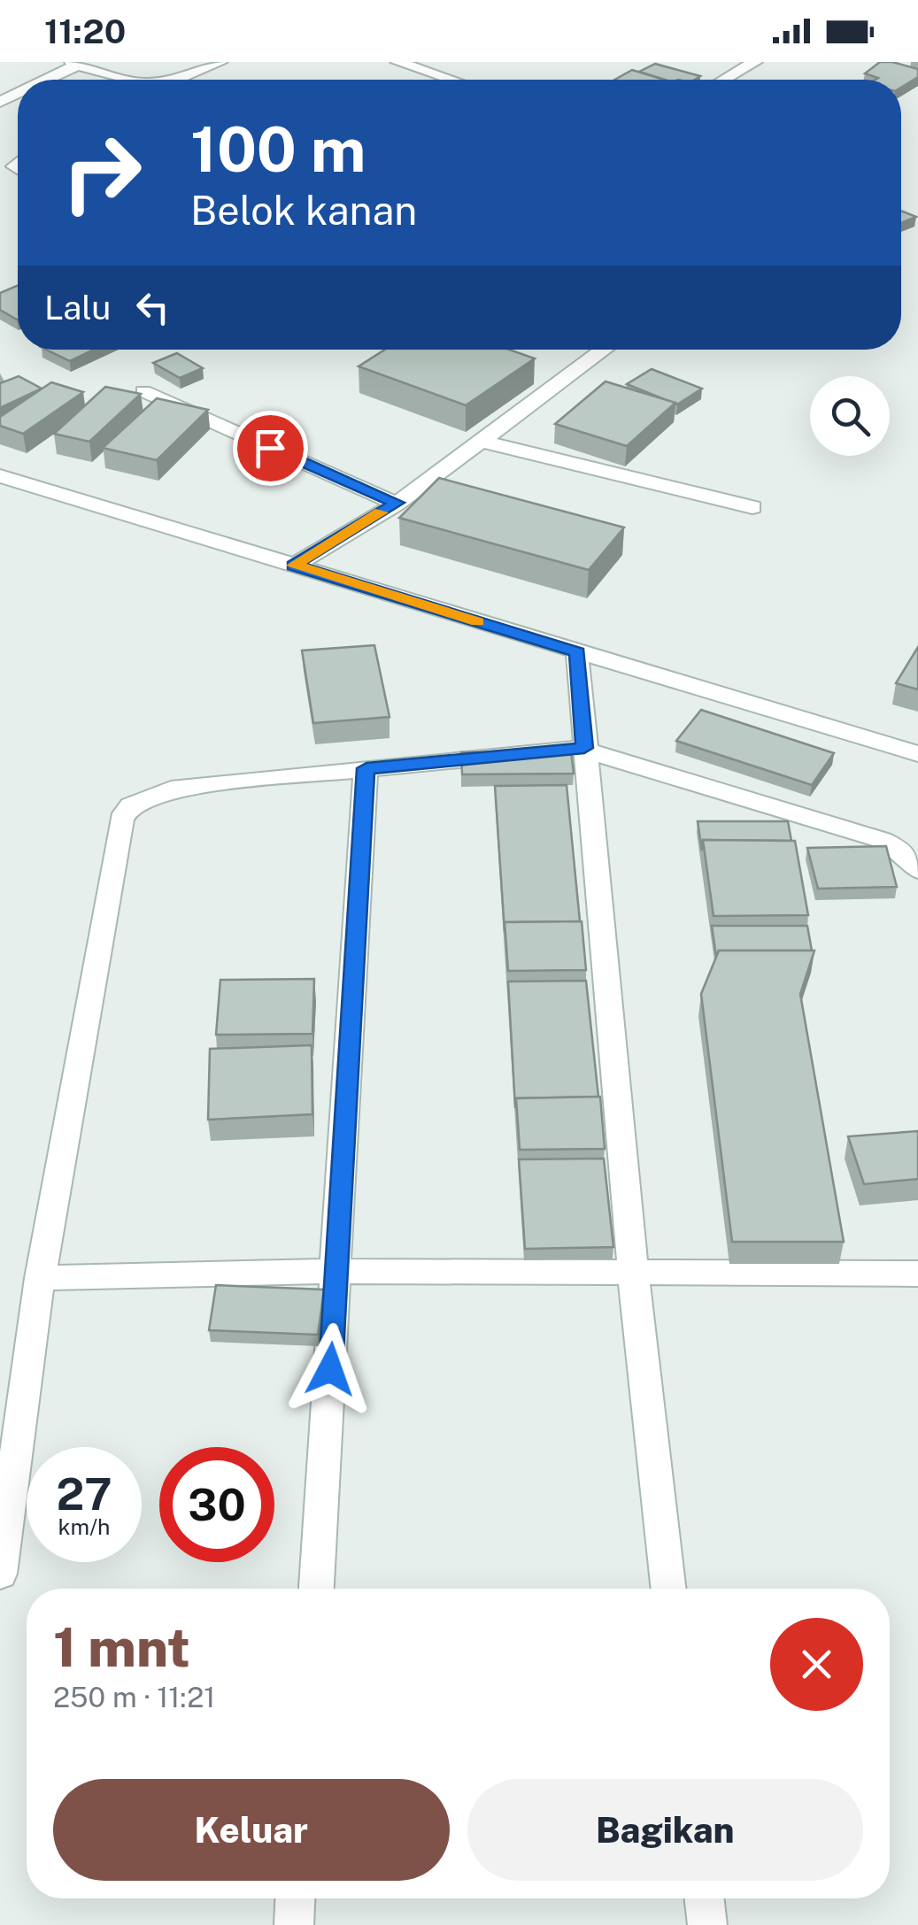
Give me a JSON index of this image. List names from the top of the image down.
{
  "page": {
    "status": "11:20",
    "turn": ["100 m", "Belok kanan"],
    "then": "Lalu",
    "speed": "27 km/h",
    "limit": "30",
    "heading": ["1 mnt", "250 m · 11:21"],
    "buttons": ["Keluar", "Bagikan"]
  }
}
